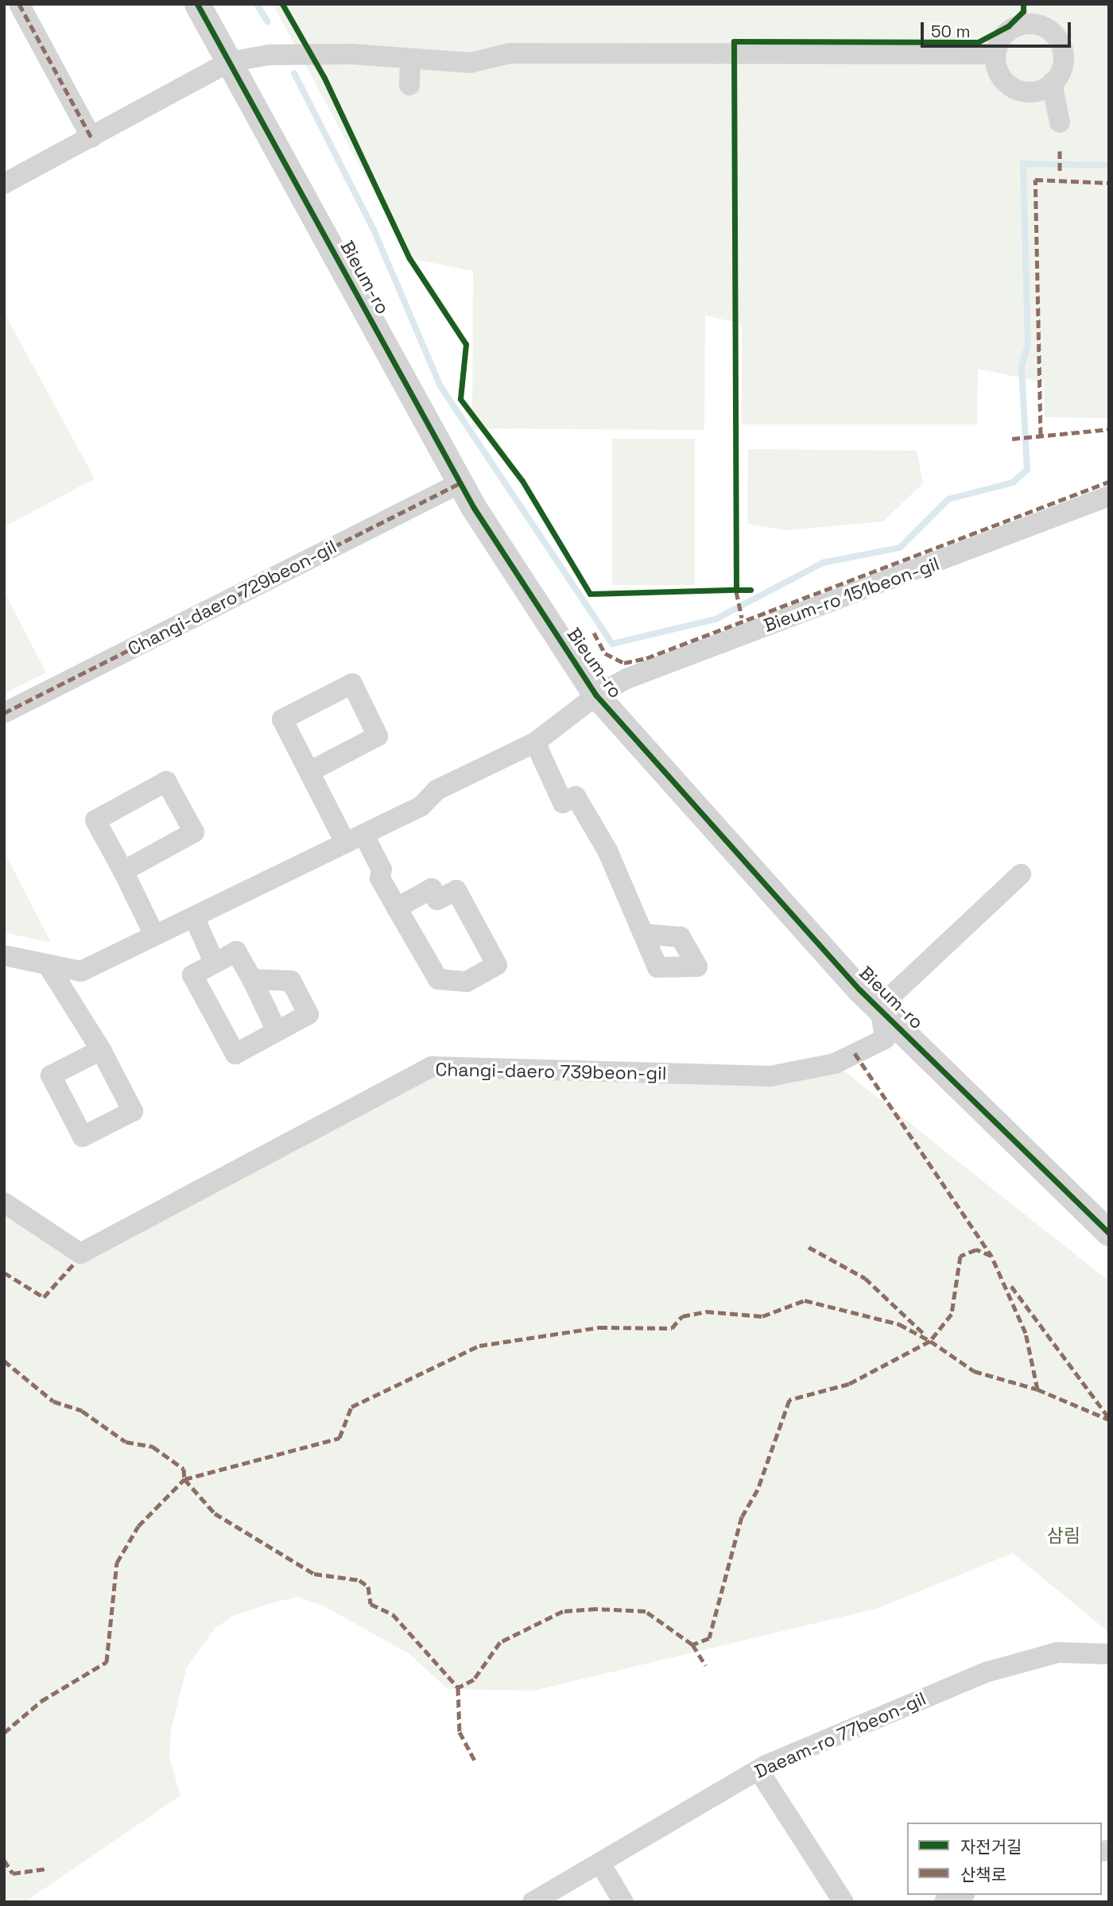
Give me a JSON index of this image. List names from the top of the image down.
{
  "streets": {
    "street": [
      "Bieum-ro",
      "Bieum-ro 151beon-gil",
      "Changi-daero 729beon-gil",
      "Changi-daero 739beon-gil",
      "Daeam-ro 77beon-gil"
    ]
  },
  "crossings": [
    ["Bieum-ro", "Bieum-ro 151beon-gil"],
    ["Bieum-ro", "Changi-daero 729beon-gil"],
    ["Bieum-ro", "Changi-daero 739beon-gil"]
  ],
  "parks": ["삼림"],
  "legend": ["자전거길", "산책로"],
  "scale_bar": "50 m"
}
